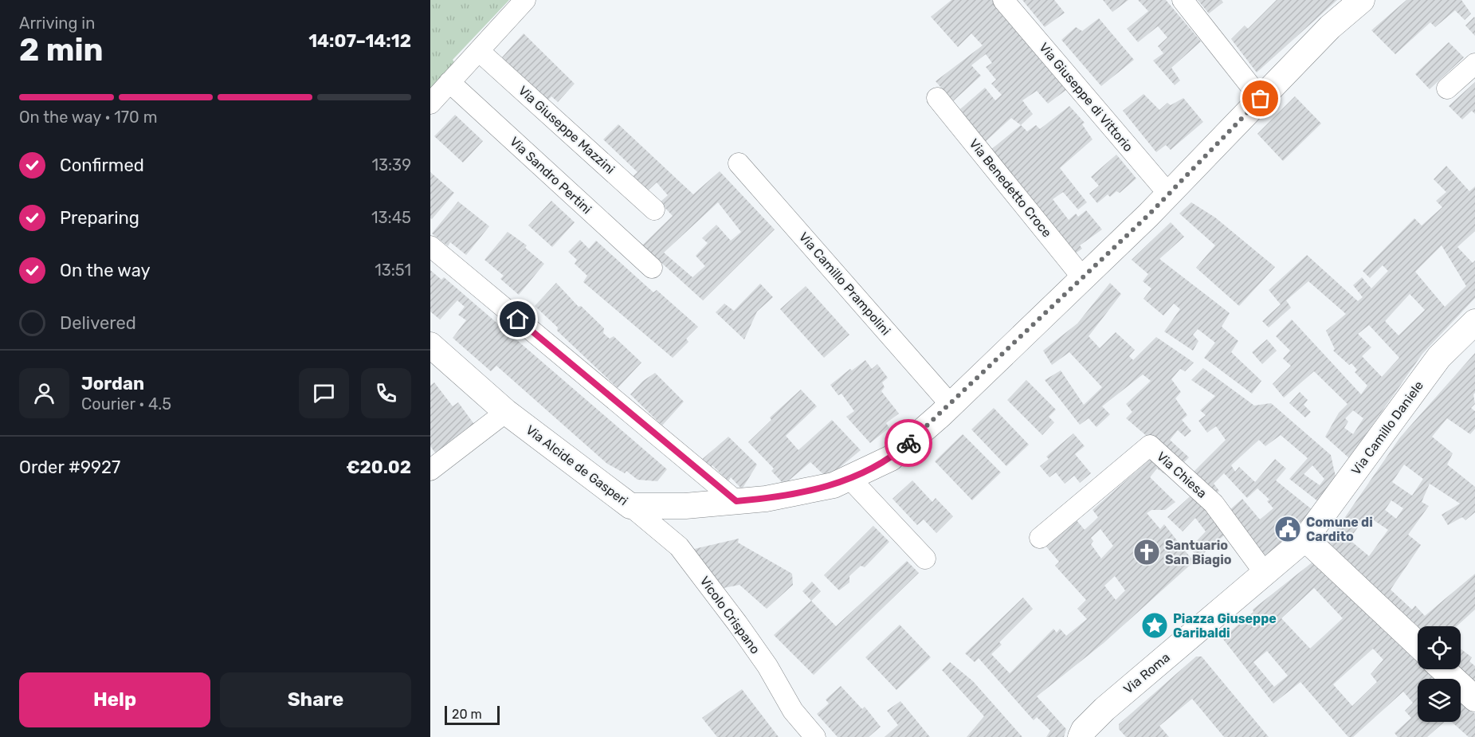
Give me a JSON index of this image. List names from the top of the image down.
{
  "streets": {
    "street": [
      "Via Giuseppe di Vittorio",
      "Via Giuseppe Mazzini",
      "Via Sandro Pertini",
      "Via Benedetto Croce",
      "Via Camillo Prampolini",
      "Via Camillo Daniele",
      "Via Alcide de Gasperi",
      "Via Chiesa",
      "Vicolo Crispano",
      "Via Roma"
    ]
  },
  "crossings": [
    ["Via Giuseppe di Vittorio", "Via Alcide de Gasperi"],
    ["Via Benedetto Croce", "Via Alcide de Gasperi"],
    ["Via Camillo Prampolini", "Via Alcide de Gasperi"],
    ["Via Camillo Daniele", "Via Roma"],
    ["Via Alcide de Gasperi", "Vicolo Crispano"],
    ["Via Chiesa", "Via Roma"]
  ],
  "places": {
    "public building": ["Comune di Cardito"],
    "church": ["Santuario San Biagio"],
    "place": ["Piazza Giuseppe Garibaldi"]
  },
  "scale_bar": "20 m",
  "page": {
    "heading": ["2 min", "Arriving in", "14:07–14:12"],
    "panel": [
      "Jordan",
      "Courier · 4.5",
      "Order #9927",
      "€20.02"
    ],
    "bar": "On the way · 170 m",
    "list": [
      ["Confirmed", "13:39"],
      ["Preparing", "13:45"],
      ["On the way", "13:51"],
      "Delivered"
    ],
    "buttons": ["Help", "Share"],
    "scale": "20 m"
  }
}
